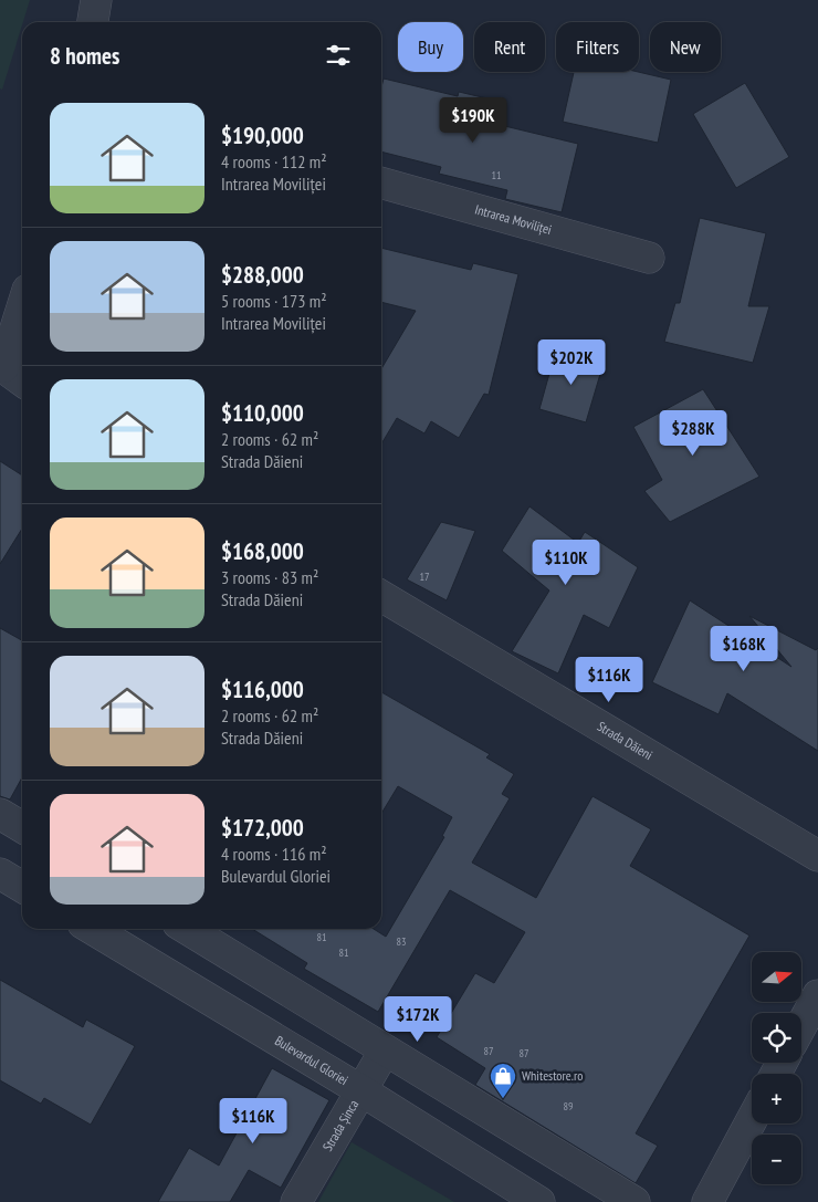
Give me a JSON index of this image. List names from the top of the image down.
{
  "streets": {
    "street": [
      "Intrarea Moviliței",
      "Strada Dăieni",
      "Bulevardul Gloriei",
      "Strada Șinca"
    ]
  },
  "crossings": [
    ["Bulevardul Gloriei", "Strada Șinca"]
  ],
  "places": {
    "shop": ["Whitestore.ro"]
  },
  "house_numbers": [
    "11",
    "17",
    "81",
    "83",
    "81",
    "87",
    "87",
    "89"
  ],
  "north": "right",
  "page": {
    "chip": [
      "Buy",
      "Rent",
      "Filters",
      "New"
    ],
    "heading": "8 homes",
    "list": [
      {
        "name": "$190,000",
        "note": "4 rooms · 112 m² · Intrarea Moviliței"
      },
      {
        "name": "$288,000",
        "note": "5 rooms · 173 m² · Intrarea Moviliței"
      },
      {
        "name": "$110,000",
        "note": "2 rooms · 62 m² · Strada Dăieni"
      },
      {
        "name": "$168,000",
        "note": "3 rooms · 83 m² · Strada Dăieni"
      },
      {
        "name": "$116,000",
        "note": "2 rooms · 62 m² · Strada Dăieni"
      },
      {
        "name": "$172,000",
        "note": "4 rooms · 116 m² · Bulevardul Gloriei"
      }
    ],
    "price": [
      "$190K",
      "$202K",
      "$288K",
      "$110K",
      "$168K",
      "$116K",
      "$172K",
      "$116K"
    ],
    "map_buttons": ["+", "−"]
  }
}
